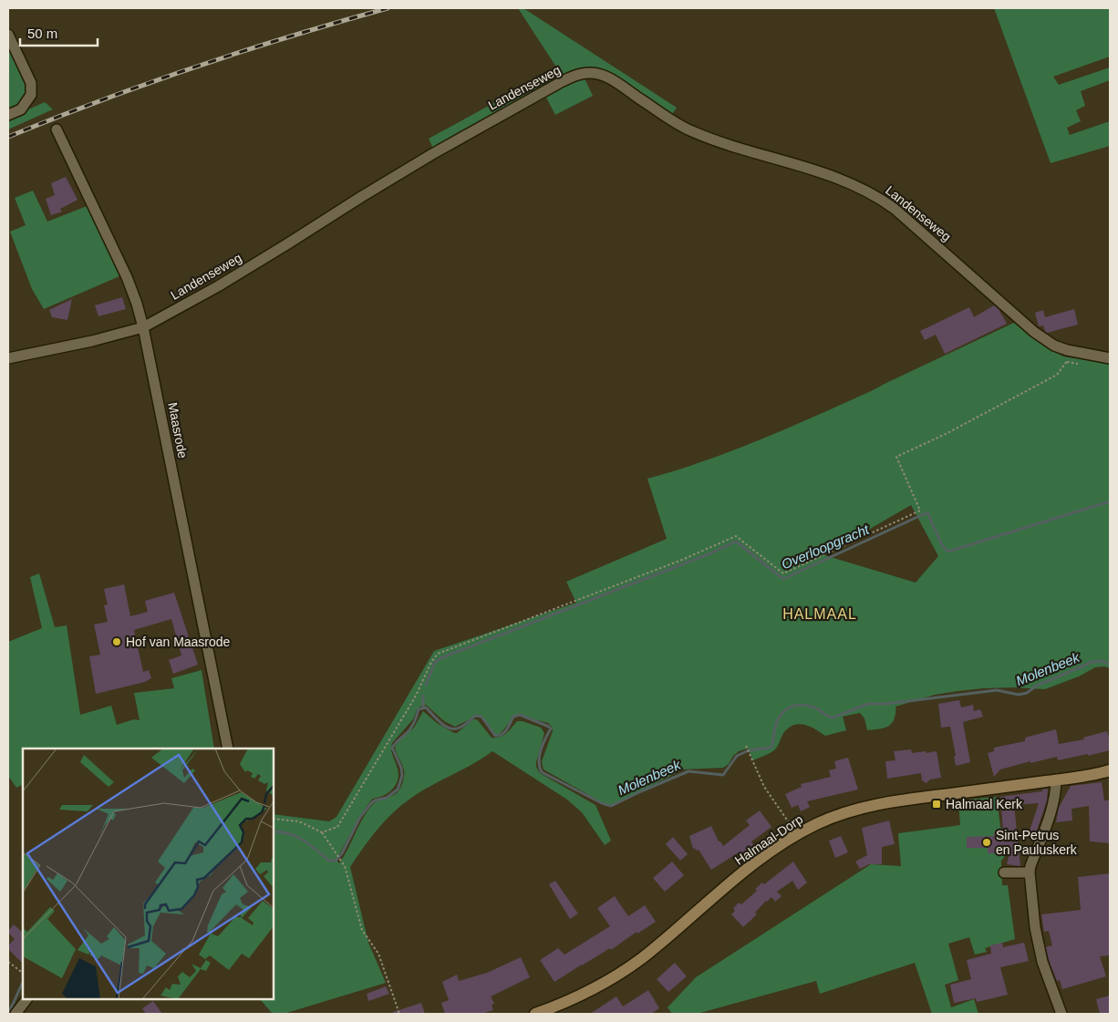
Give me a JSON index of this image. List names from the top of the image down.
{
  "streets": {
    "street": ["Landenseweg", "Maasrode", "Halmaal-Dorp"]
  },
  "crossings": [
    ["Landenseweg", "Maasrode"]
  ],
  "districts": ["HALMAAL"],
  "water": ["Overloopgracht", "Molenbeek"],
  "places": {
    "other": ["Hof van Maasrode", "Sint-Petrus en Pauluskerk"],
    "transit": ["Halmaal Kerk"]
  },
  "scale_bar": "50 m"
}
